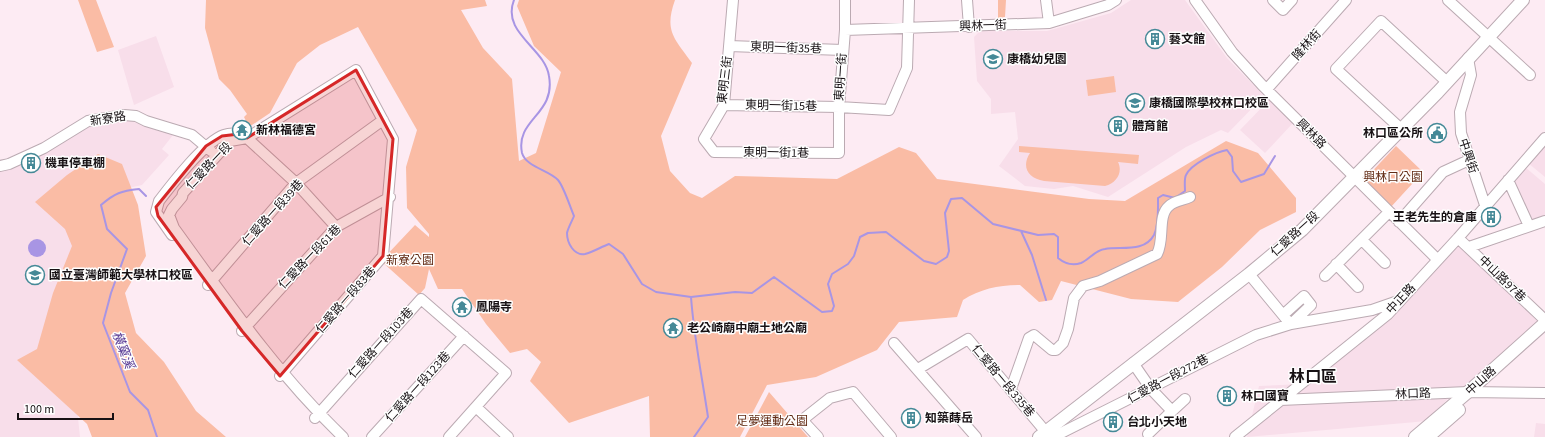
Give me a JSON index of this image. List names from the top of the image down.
{
  "streets": {
    "main road": ["仁愛路一段", "中山路"],
    "street": [
      "興林一街",
      "隆林街",
      "東明一街35巷",
      "東明一街",
      "東明三街",
      "東明一街15巷",
      "新寮路",
      "興林路",
      "東明一街1巷",
      "中興街",
      "仁愛路一段39巷",
      "仁愛路一段61巷",
      "中山路97巷",
      "中正路",
      "仁愛路一段83巷",
      "仁愛路一段103巷",
      "仁愛路一段272巷",
      "仁愛路一段335巷",
      "仁愛路一段123巷",
      "林口路"
    ]
  },
  "crossings": [
    ["興林一街", "東明一街"],
    ["興林一街", "東明一街15巷"],
    ["隆林街", "興林路"],
    ["東明一街35巷", "東明一街"],
    ["東明一街35巷", "東明三街"],
    ["東明一街", "東明一街15巷"],
    ["東明一街", "東明一街1巷"],
    ["東明三街", "東明一街15巷"],
    ["東明三街", "東明一街1巷"],
    ["新寮路", "仁愛路一段"],
    ["興林路", "仁愛路一段"],
    ["興林路", "中正路"],
    ["中興街", "仁愛路一段"],
    ["中興街", "中正路"],
    ["仁愛路一段", "仁愛路一段39巷"],
    ["仁愛路一段", "仁愛路一段61巷"],
    ["仁愛路一段", "仁愛路一段83巷"],
    ["仁愛路一段", "仁愛路一段103巷"],
    ["仁愛路一段", "仁愛路一段272巷"],
    ["仁愛路一段", "仁愛路一段335巷"],
    ["仁愛路一段39巷", "仁愛路一段83巷"],
    ["仁愛路一段61巷", "仁愛路一段83巷"],
    ["中山路97巷", "中正路"],
    ["中山路97巷", "中山路"],
    ["中正路", "仁愛路一段272巷"],
    ["中正路", "林口路"],
    ["仁愛路一段103巷", "仁愛路一段123巷"],
    ["仁愛路一段272巷", "仁愛路一段335巷"],
    ["中山路", "林口路"]
  ],
  "districts": ["林口區"],
  "water": ["橫窠溪"],
  "parks": ["興林口公園", "新寮公園", "足夢運動公園"],
  "places": {
    "building": [
      "藝文館",
      "體育館",
      "機車停車棚",
      "王老先生的倉庫",
      "林口國寶",
      "知築蒔岳",
      "台北小天地"
    ],
    "school or university": ["康橋幼兒園", "康橋國際學校林口校區", "國立臺灣師範大學林口校區"],
    "temple": ["新林福德宮", "鳳陽寺", "老公崎廟中廟土地公廟"],
    "public building": ["林口區公所"]
  },
  "scale_bar": "100 m"
}
